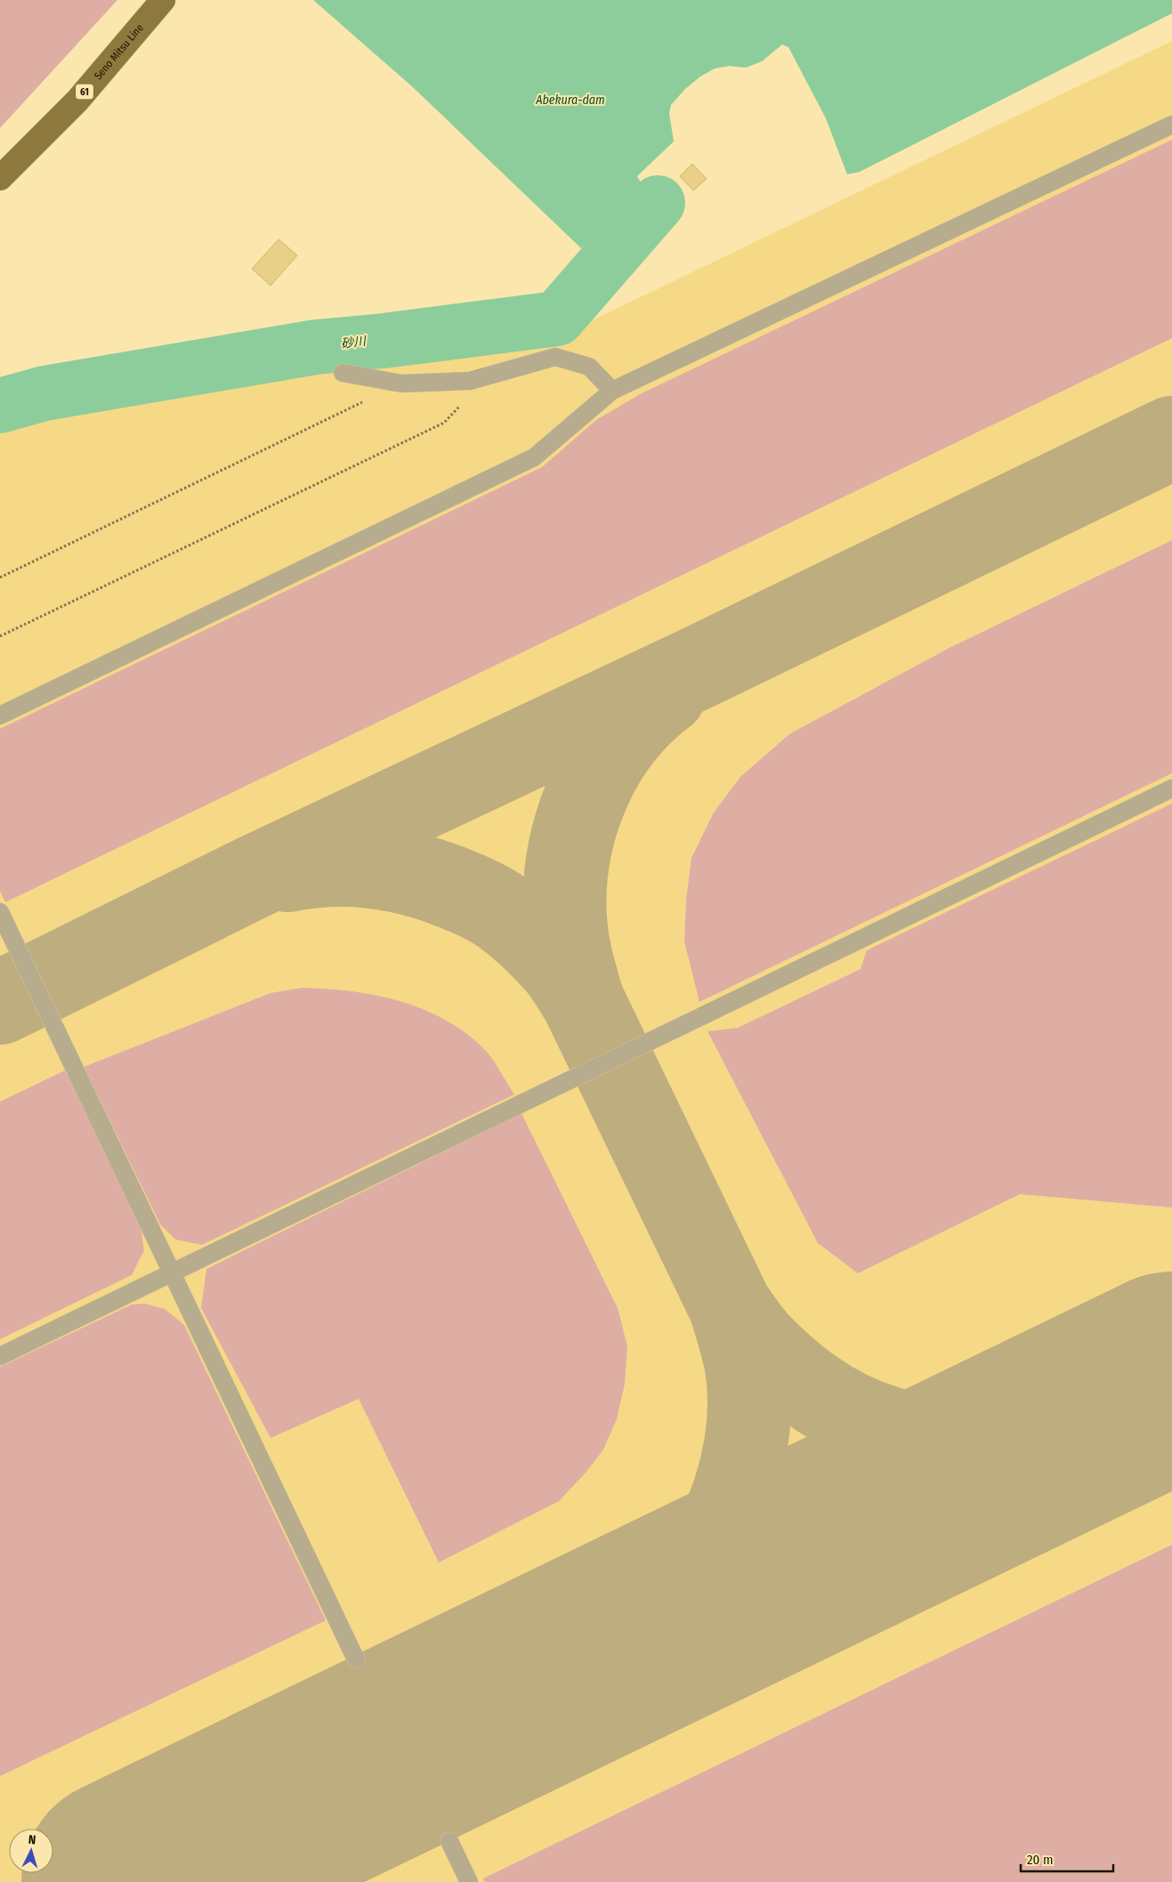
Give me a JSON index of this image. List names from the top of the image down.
{
  "streets": {
    "main road": ["Seno Mitsu Line", "61"]
  },
  "water": ["Abekura-dam", "砂川"],
  "scale_bar": "20 m",
  "north": "top"
}
